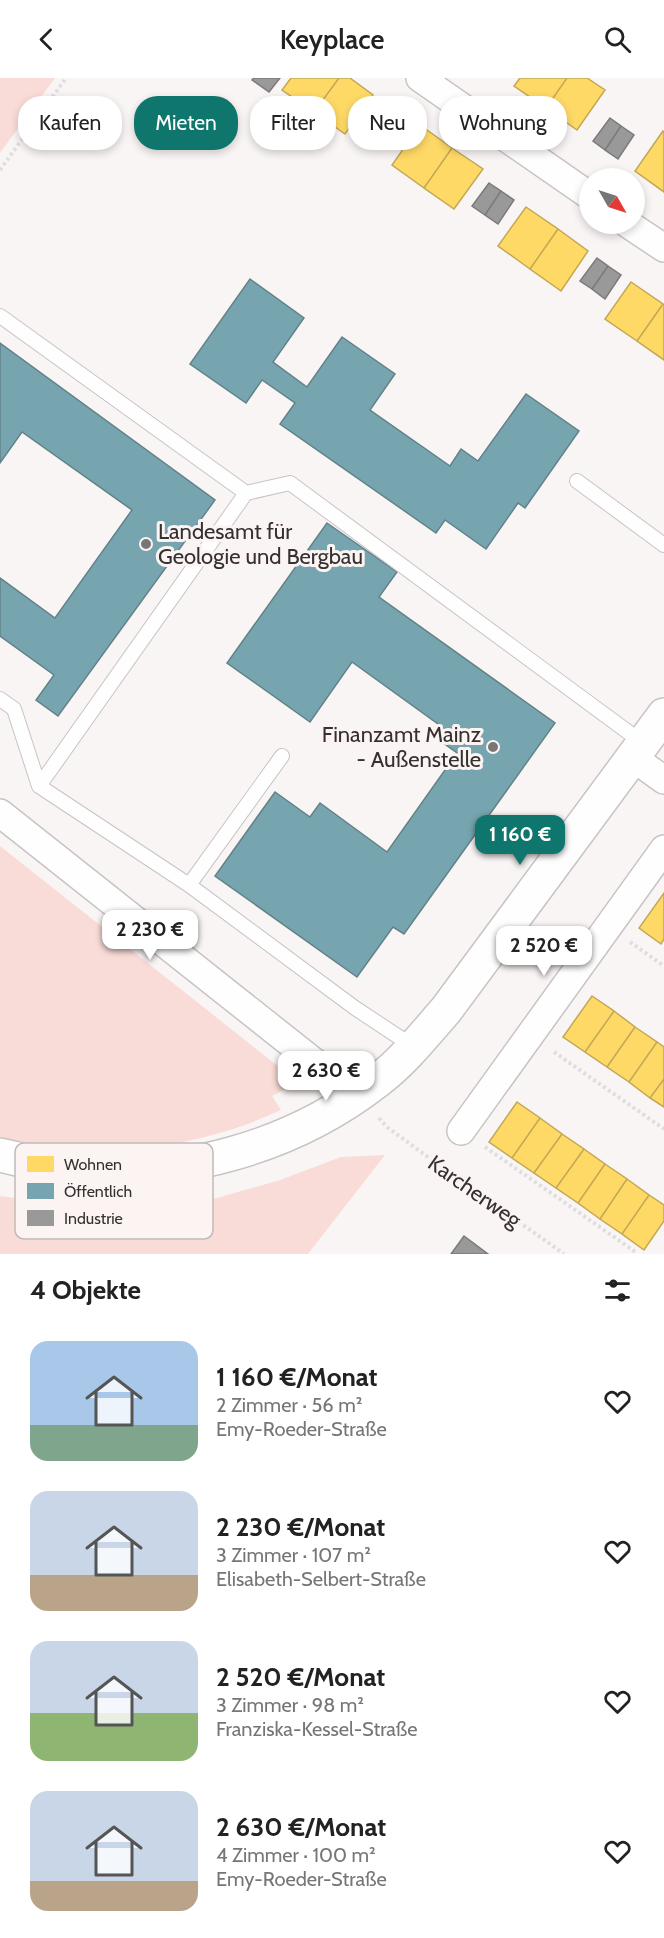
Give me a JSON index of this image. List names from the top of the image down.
{
  "streets": {
    "path": ["Karcherweg"]
  },
  "places": ["Landesamt für Geologie und Bergbau", "Finanzamt Mainz - Außenstelle"],
  "legend": ["Wohnen", "Öffentlich", "Industrie"],
  "north": "bottom right",
  "page": {
    "header": "Keyplace",
    "chip": [
      "Kaufen",
      "Mieten",
      "Filter",
      "Neu",
      "Wohnung"
    ],
    "price": [
      "1 160 €",
      "2 230 €",
      "2 520 €",
      "2 630 €"
    ],
    "heading": "4 Objekte",
    "list": [
      {
        "name": "1 160 €/Monat",
        "note": "2 Zimmer · 56 m² · Emy-Roeder-Straße"
      },
      {
        "name": "2 230 €/Monat",
        "note": "3 Zimmer · 107 m² · Elisabeth-Selbert-Straße"
      },
      {
        "name": "2 520 €/Monat",
        "note": "3 Zimmer · 98 m² · Franziska-Kessel-Straße"
      },
      {
        "name": "2 630 €/Monat",
        "note": "4 Zimmer · 100 m² · Emy-Roeder-Straße"
      }
    ]
  }
}
